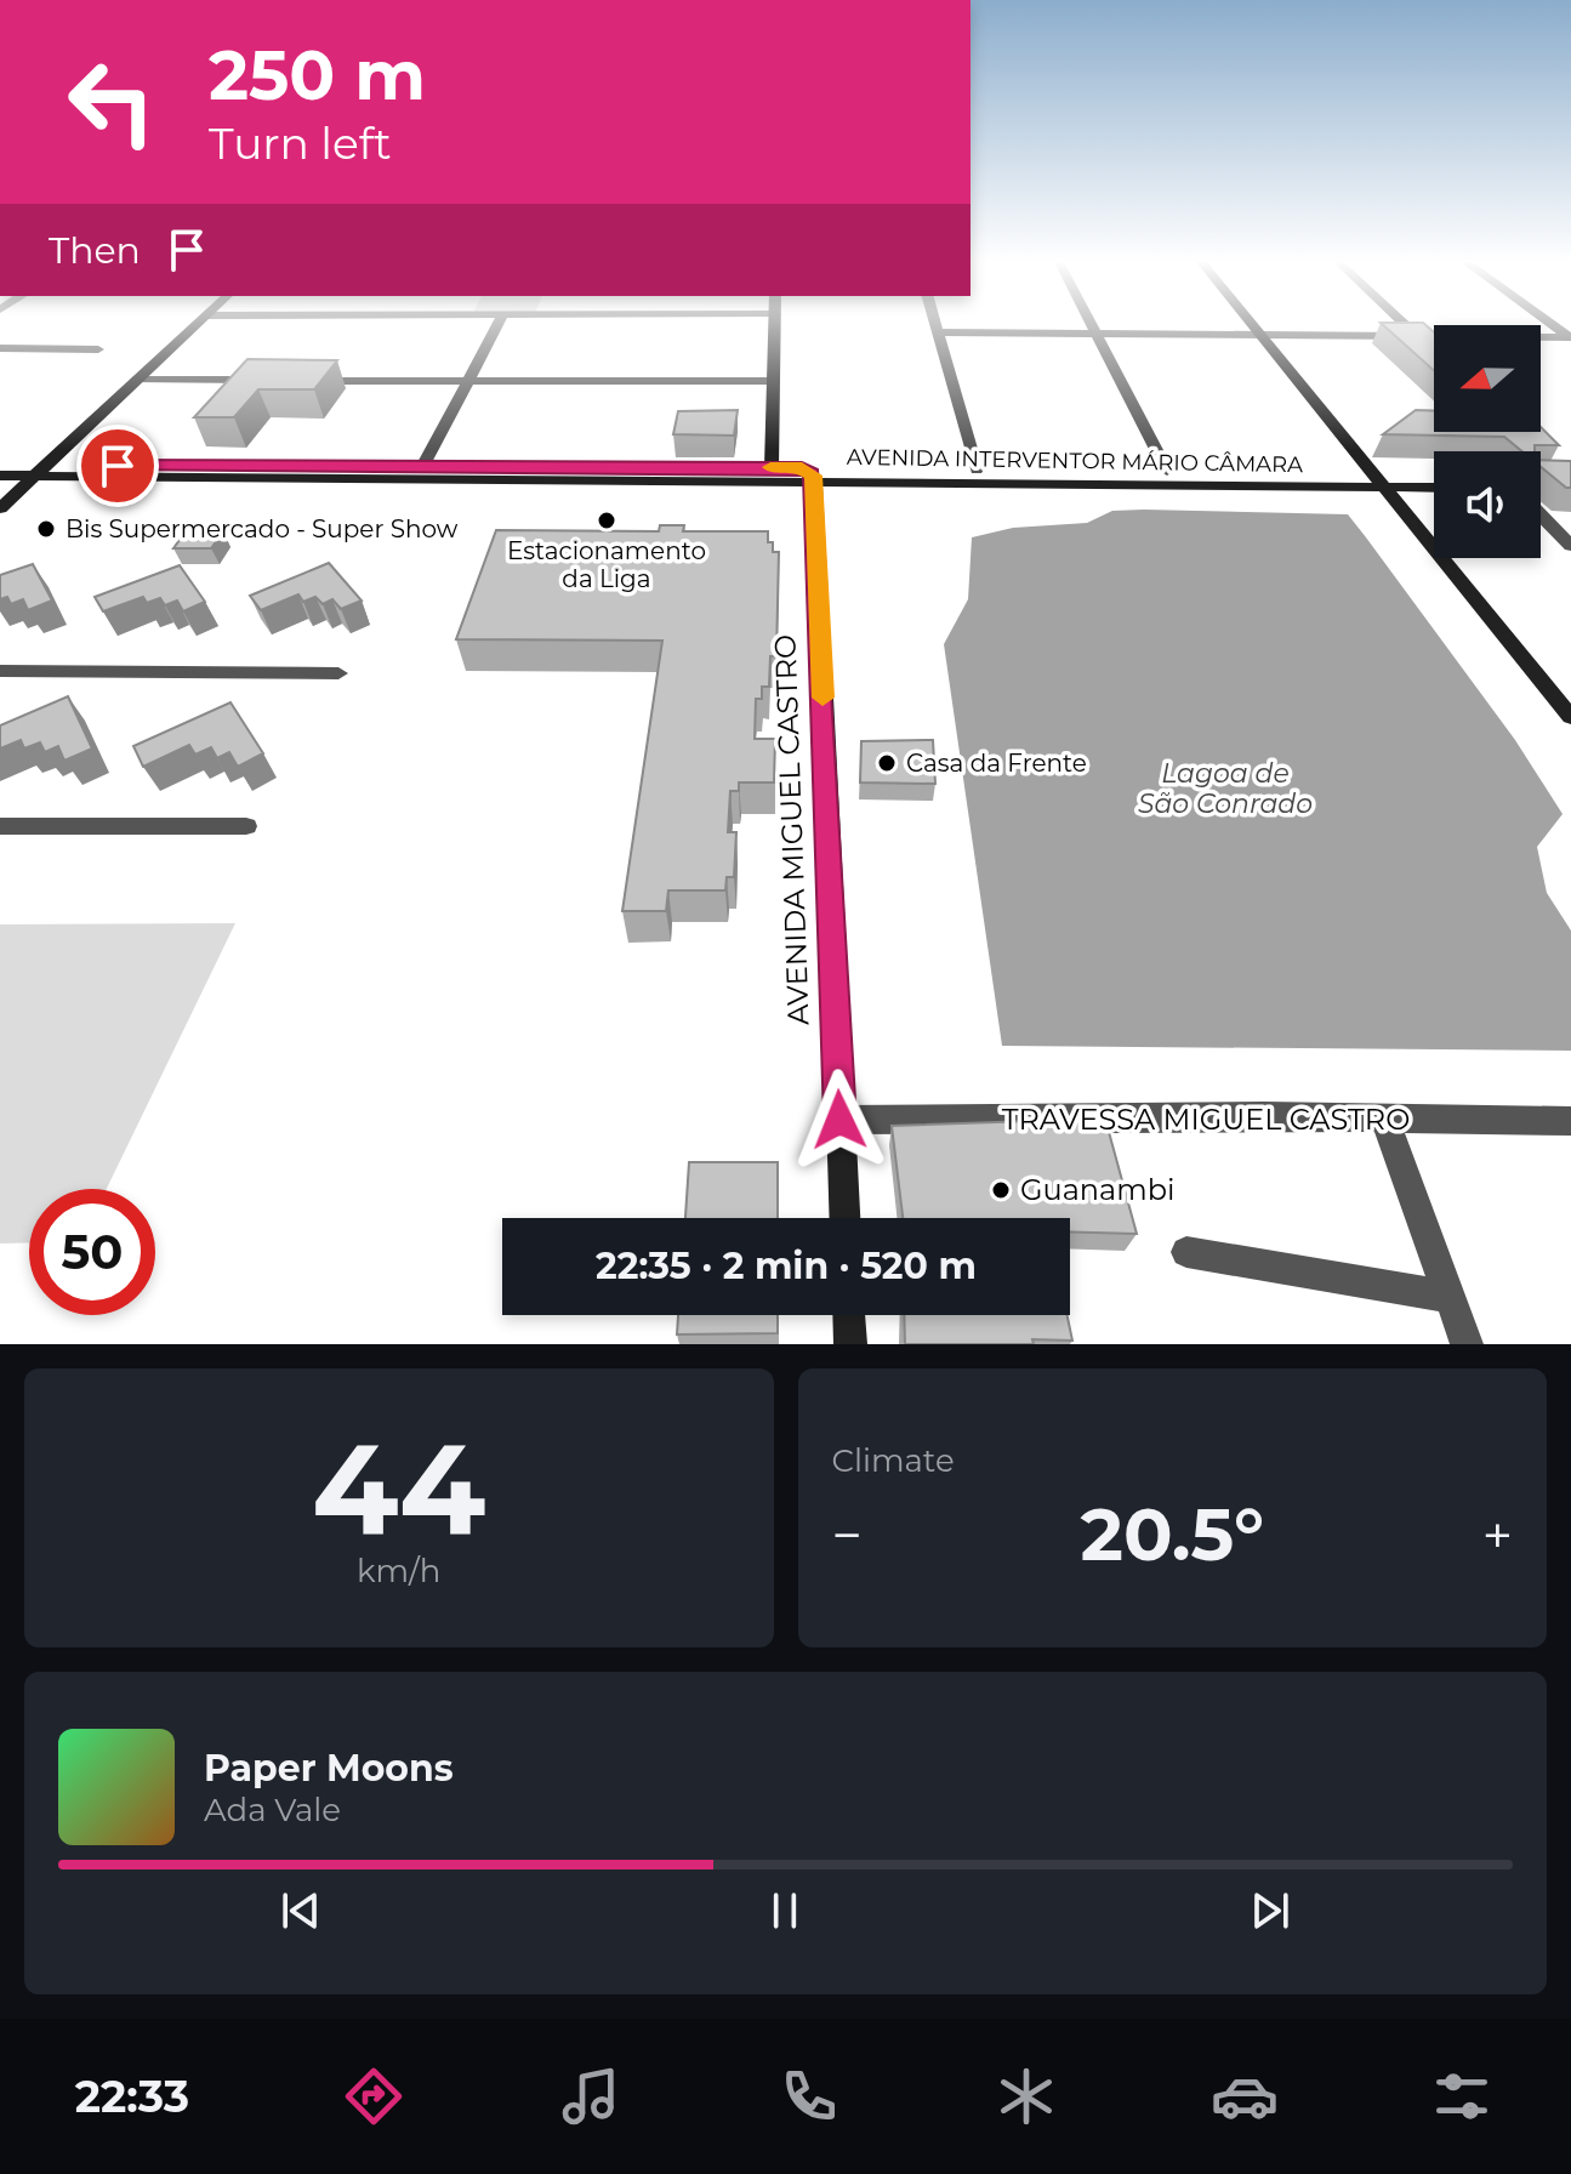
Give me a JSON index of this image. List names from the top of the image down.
{
  "streets": {
    "main road": ["AVENIDA INTERVENTOR MÁRIO CÂMARA", "AVENIDA MIGUEL CASTRO"],
    "street": ["TRAVESSA MIGUEL CASTRO"]
  },
  "crossings": [
    ["AVENIDA INTERVENTOR MÁRIO CÂMARA", "AVENIDA MIGUEL CASTRO"],
    ["AVENIDA MIGUEL CASTRO", "TRAVESSA MIGUEL CASTRO"]
  ],
  "water": ["Lagoa de São Conrado"],
  "places": [
    "Estacionamento da Liga",
    "Bis Supermercado - Super Show",
    "Casa da Frente",
    "Guanambi"
  ],
  "north": "left",
  "page": {
    "turn": ["250 m", "Turn left"],
    "then": "Then",
    "limit": "50",
    "trip": "22:35 · 2 min · 520 m",
    "tile": [
      ["44", "km/h"],
      "Climate"
    ],
    "heat": ["−", "20.5°", "+"],
    "song": ["Paper Moons", "Ada Vale"],
    "tabs": "22:33"
  }
}
